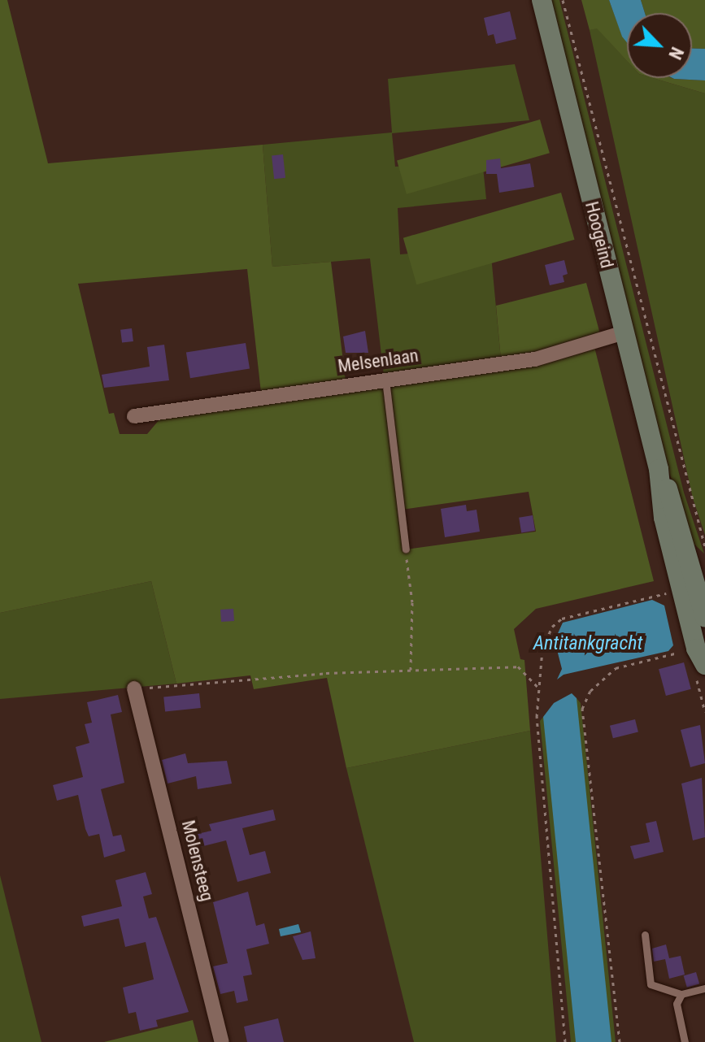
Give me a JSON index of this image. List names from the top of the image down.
{
  "streets": {
    "main road": ["Hoogeind"],
    "street": ["Melsenlaan", "Molensteeg"]
  },
  "crossings": [
    ["Hoogeind", "Melsenlaan"]
  ],
  "water": ["Antitankgracht"],
  "north": "bottom right"
}
